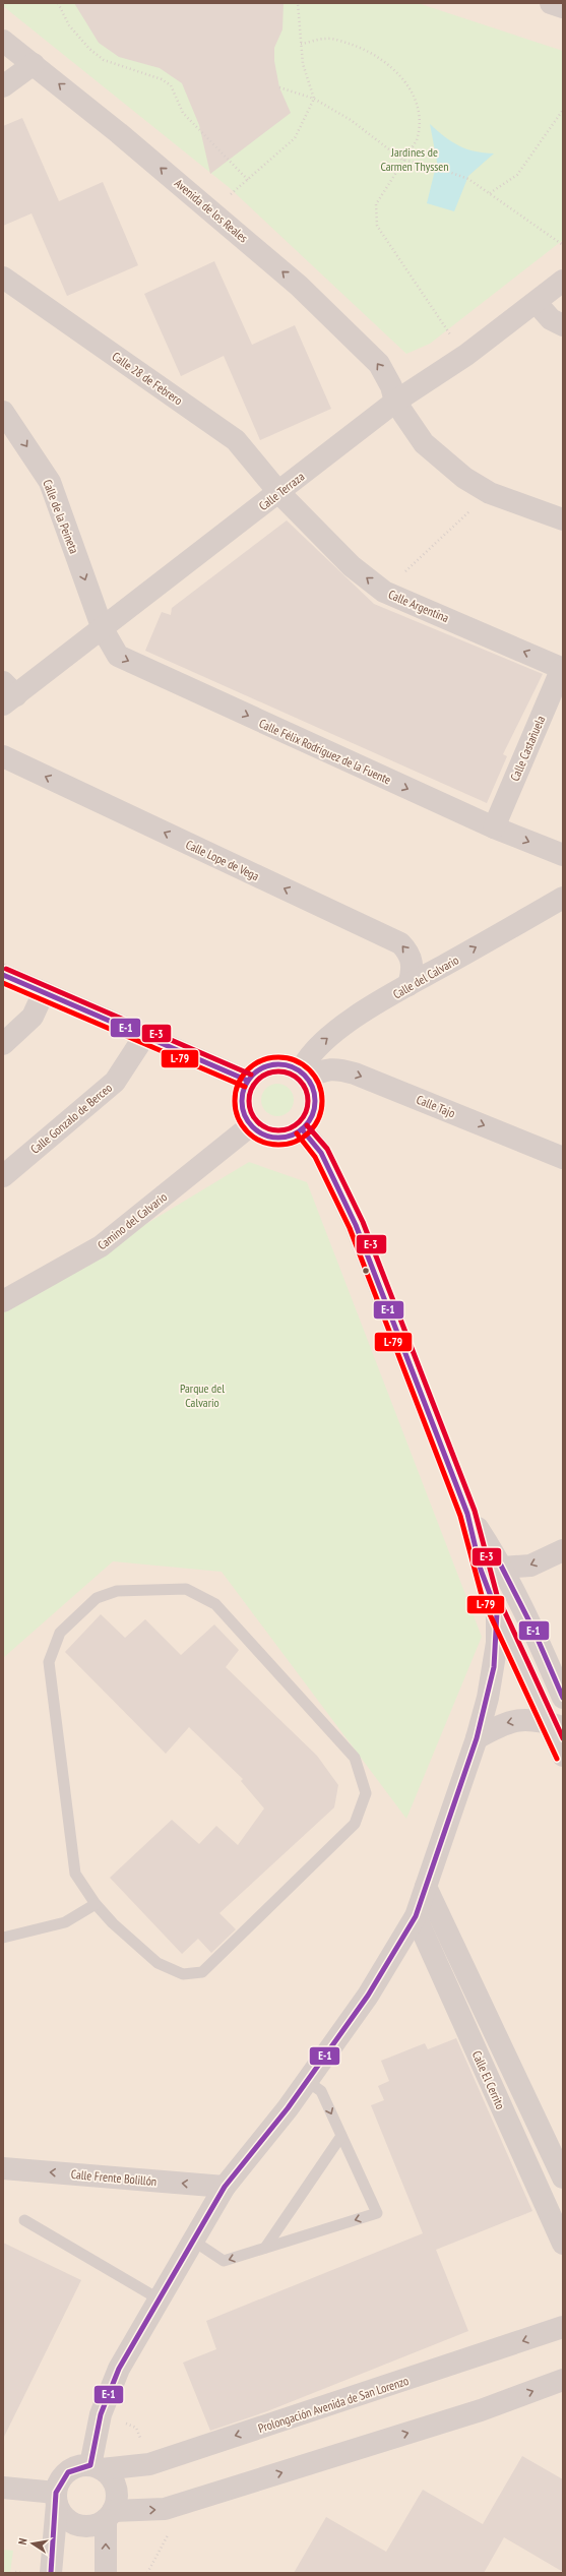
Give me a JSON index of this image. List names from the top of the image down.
{
  "streets": {
    "street": [
      "Avenida de los Reales",
      "Calle 28 de Febrero",
      "Calle Terraza",
      "Calle de la Peineta",
      "Calle Argentina",
      "Calle Castañuela",
      "Calle Félix Rodríguez de la Fuente",
      "Calle Lope de Vega",
      "Calle del Calvario",
      "Calle Tajo",
      "Calle Gonzalo de Berceo",
      "Camino del Calvario",
      "Calle El Cerrito",
      "Calle Frente Bolillón",
      "Prolongación Avenida de San Lorenzo"
    ]
  },
  "crossings": [
    ["Avenida de los Reales", "Calle Terraza"],
    ["Calle 28 de Febrero", "Calle Terraza"],
    ["Calle 28 de Febrero", "Calle Argentina"],
    ["Calle Terraza", "Calle de la Peineta"],
    ["Calle Terraza", "Calle Argentina"],
    ["Calle Terraza", "Calle Félix Rodríguez de la Fuente"],
    ["Calle de la Peineta", "Calle Félix Rodríguez de la Fuente"],
    ["Calle Argentina", "Calle Castañuela"],
    ["Calle Castañuela", "Calle Félix Rodríguez de la Fuente"],
    ["Calle Lope de Vega", "Calle del Calvario"],
    ["Calle del Calvario", "Calle Tajo"],
    ["Calle del Calvario", "Camino del Calvario"],
    ["Calle Tajo", "Camino del Calvario"]
  ],
  "one_way": [
    "Avenida de los Reales",
    "Calle de la Peineta",
    "Calle Argentina",
    "Calle Félix Rodríguez de la Fuente",
    "Calle del Calvario",
    "Calle Tajo",
    "Calle Frente Bolillón"
  ],
  "parks": ["Jardines de Carmen Thyssen", "Parque del Calvario"],
  "lines": ["transit line E-3", "transit line E-1", "transit line L-79"],
  "north": "left"
}
